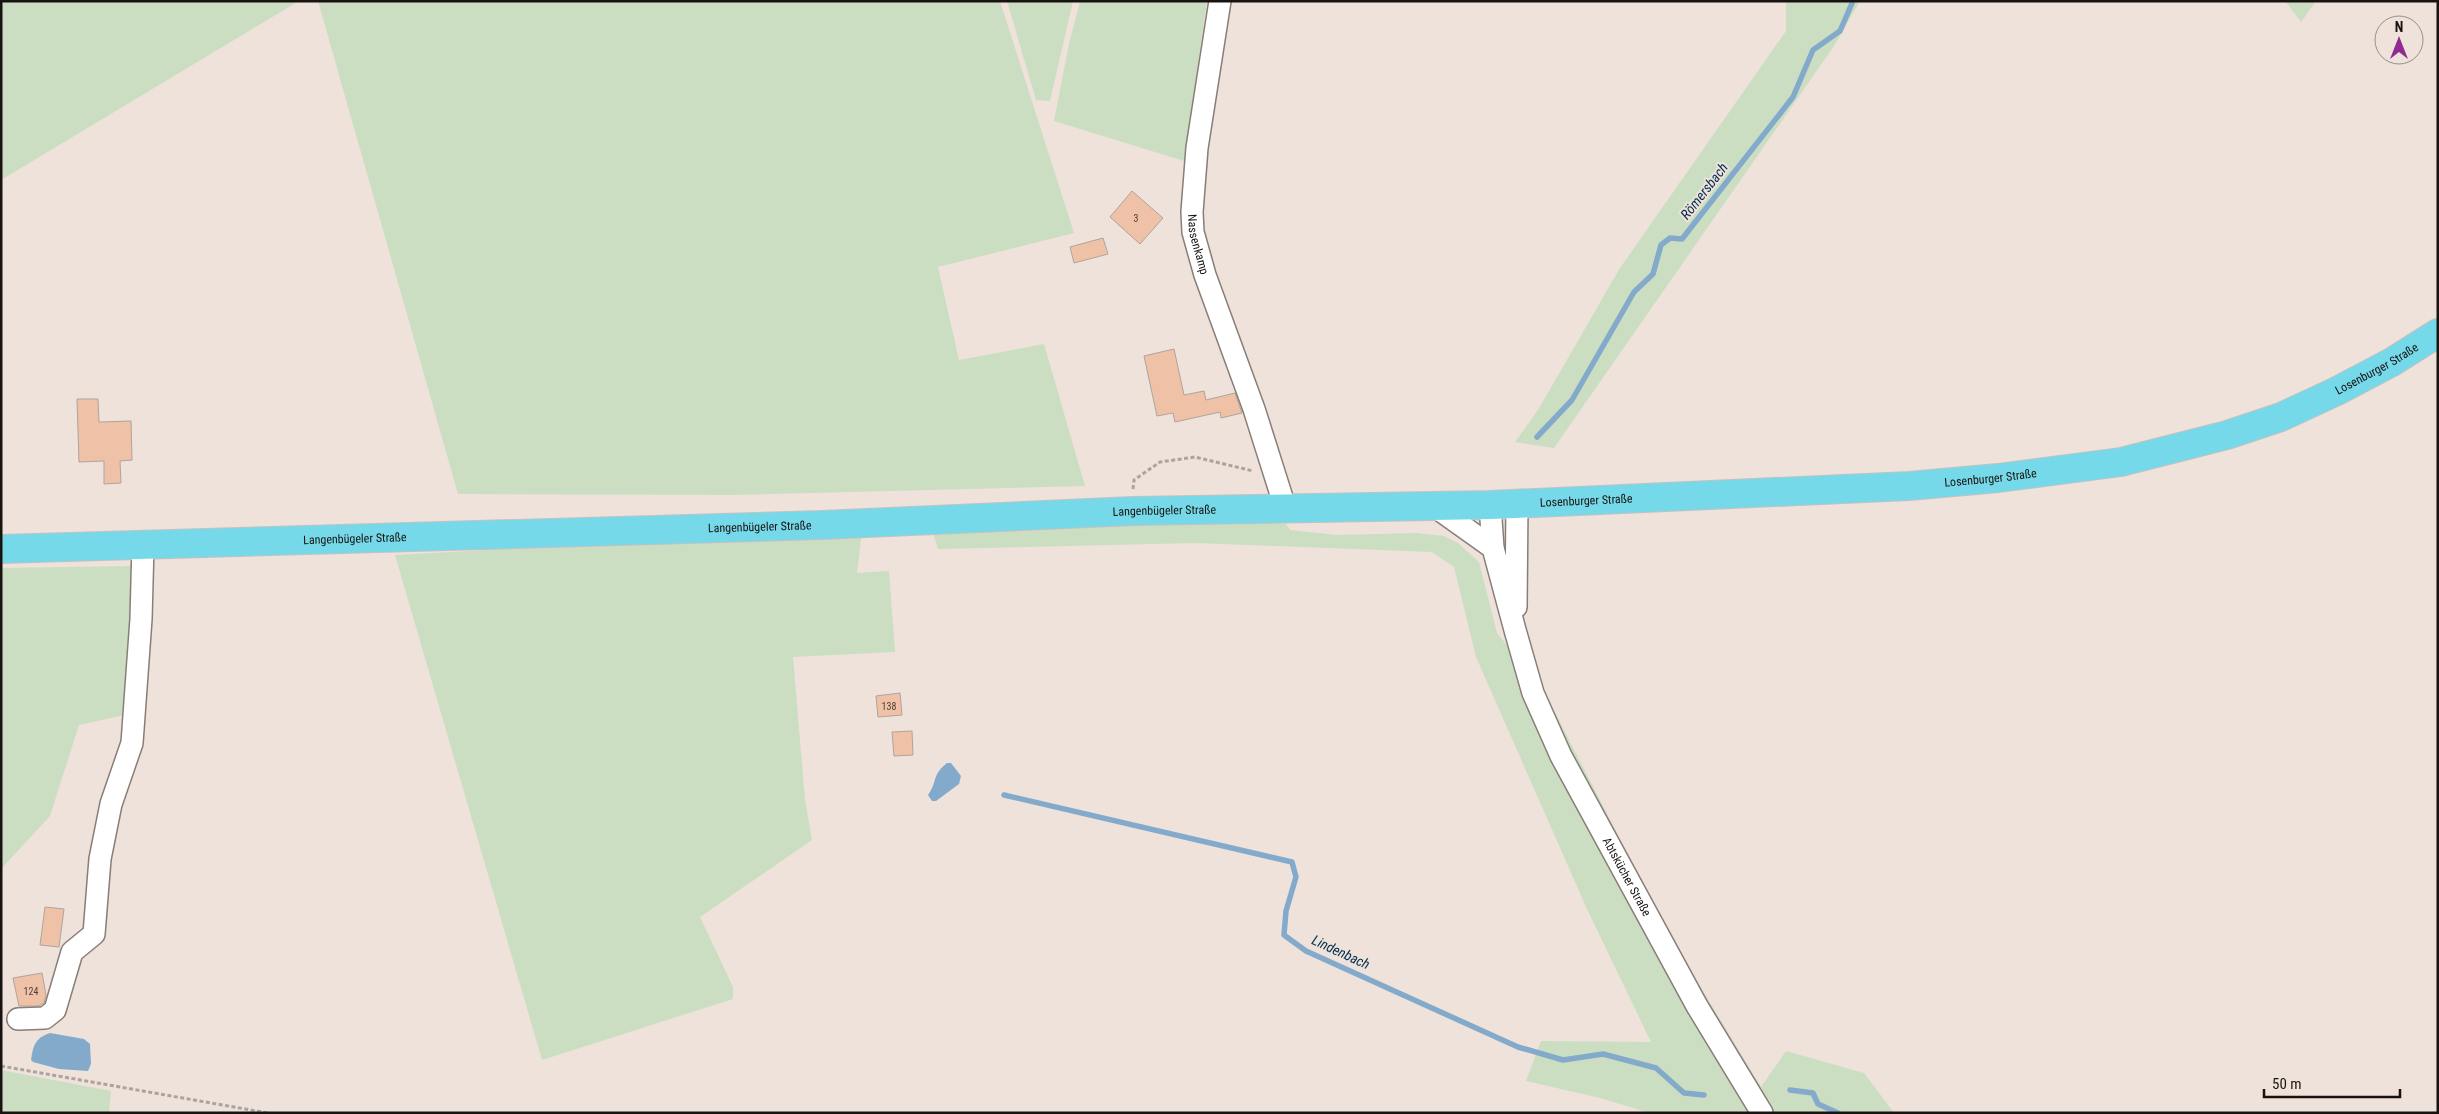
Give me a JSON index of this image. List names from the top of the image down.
{
  "streets": {
    "main road": ["Losenburger Straße", "Langenbügeler Straße"],
    "street": ["Nassenkamp", "Abtskücher Straße"]
  },
  "crossings": [
    ["Nassenkamp", "Langenbügeler Straße"],
    ["Losenburger Straße", "Langenbügeler Straße"],
    ["Losenburger Straße", "Abtskücher Straße"],
    ["Langenbügeler Straße", "Abtskücher Straße"]
  ],
  "water": ["Römersbach", "Lindenbach"],
  "house_numbers": ["3", "138", "124"],
  "scale_bar": "50 m",
  "north": "top"
}
